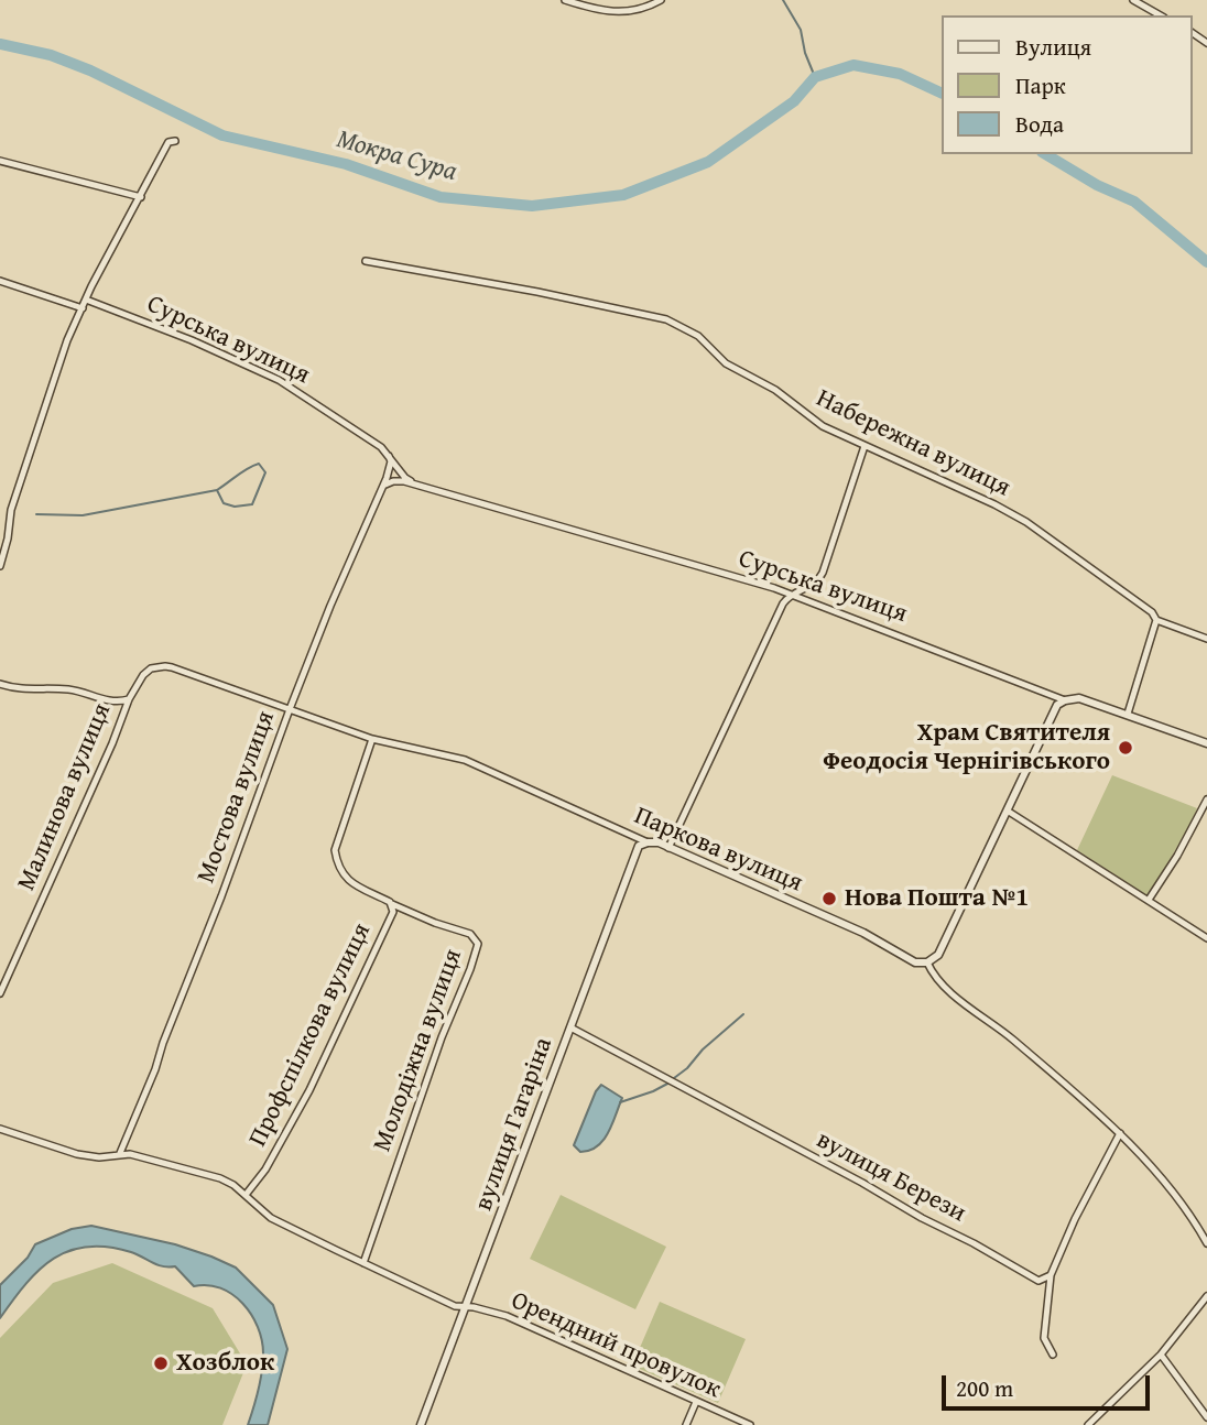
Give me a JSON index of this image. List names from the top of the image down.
{
  "streets": {
    "street": [
      "Сурська вулиця",
      "Набережна вулиця",
      "Малинова вулиця",
      "Мостова вулиця",
      "Паркова вулиця",
      "Профспілкова вулиця",
      "Молодіжна вулиця",
      "вулиця Гагаріна",
      "вулиця Берези",
      "Орендний провулок"
    ]
  },
  "crossings": [
    ["Сурська вулиця", "Мостова вулиця"],
    ["Малинова вулиця", "Паркова вулиця"],
    ["Мостова вулиця", "Паркова вулиця"],
    ["Паркова вулиця", "Профспілкова вулиця"],
    ["Паркова вулиця", "вулиця Гагаріна"],
    ["Профспілкова вулиця", "Молодіжна вулиця"],
    ["вулиця Гагаріна", "вулиця Берези"],
    ["вулиця Гагаріна", "Орендний провулок"]
  ],
  "water": ["Мокра Сура"],
  "places": ["Храм Святителя Феодосія Чернігівського", "Нова Пошта №1", "Хозблок"],
  "legend": ["Вулиця", "Парк", "Вода"],
  "scale_bar": "200 m"
}
